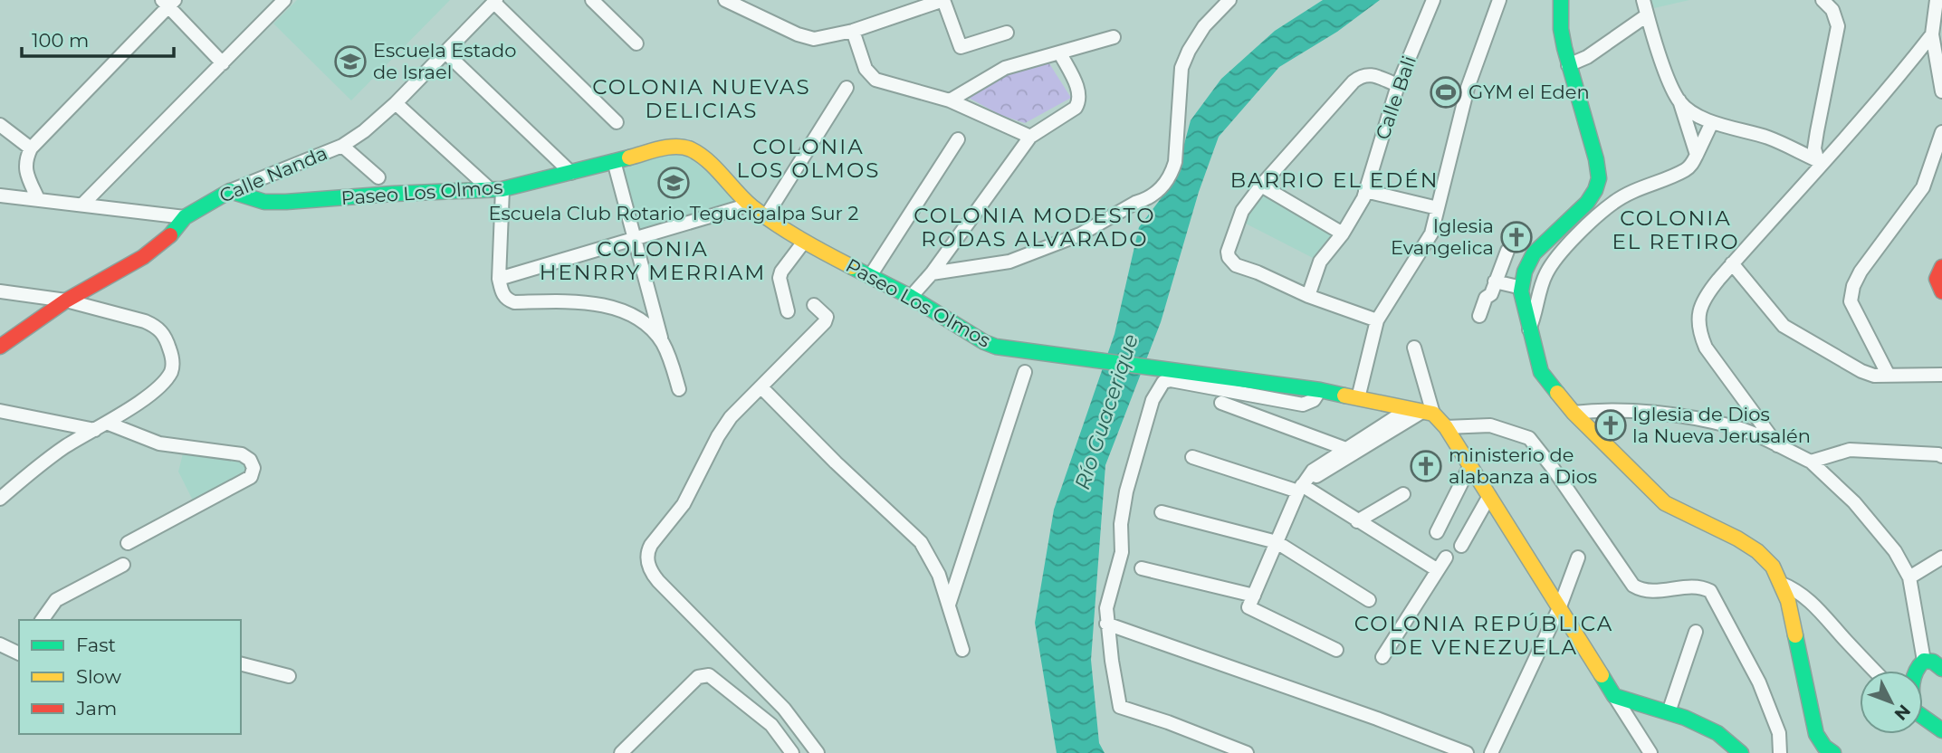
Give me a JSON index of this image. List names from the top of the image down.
{
  "streets": {
    "street": ["Calle Bali", "Calle Nanda", "Paseo Los Olmos"]
  },
  "crossings": [
    ["Calle Nanda", "Paseo Los Olmos"]
  ],
  "districts": [
    "COLONIA NUEVAS DELICIAS",
    "COLONIA LOS OLMOS",
    "BARRIO EL EDÉN",
    "COLONIA MODESTO RODAS ALVARADO",
    "COLONIA EL RETIRO",
    "COLONIA HENRRY MERRIAM",
    "COLONIA REPÚBLICA DE VENEZUELA"
  ],
  "water": ["Río Guacerique"],
  "places": {
    "school or university": ["Escuela Estado de Israel", "Escuela Club Rotario Tegucigalpa Sur 2"],
    "sports": ["GYM el Eden"],
    "church": ["Iglesia Evangelica", "Iglesia de Dios la Nueva Jerusalén", "ministerio de alabanza a Dios"]
  },
  "legend": ["Fast", "Slow", "Jam"],
  "scale_bar": "100 m",
  "north": "bottom right"
}
